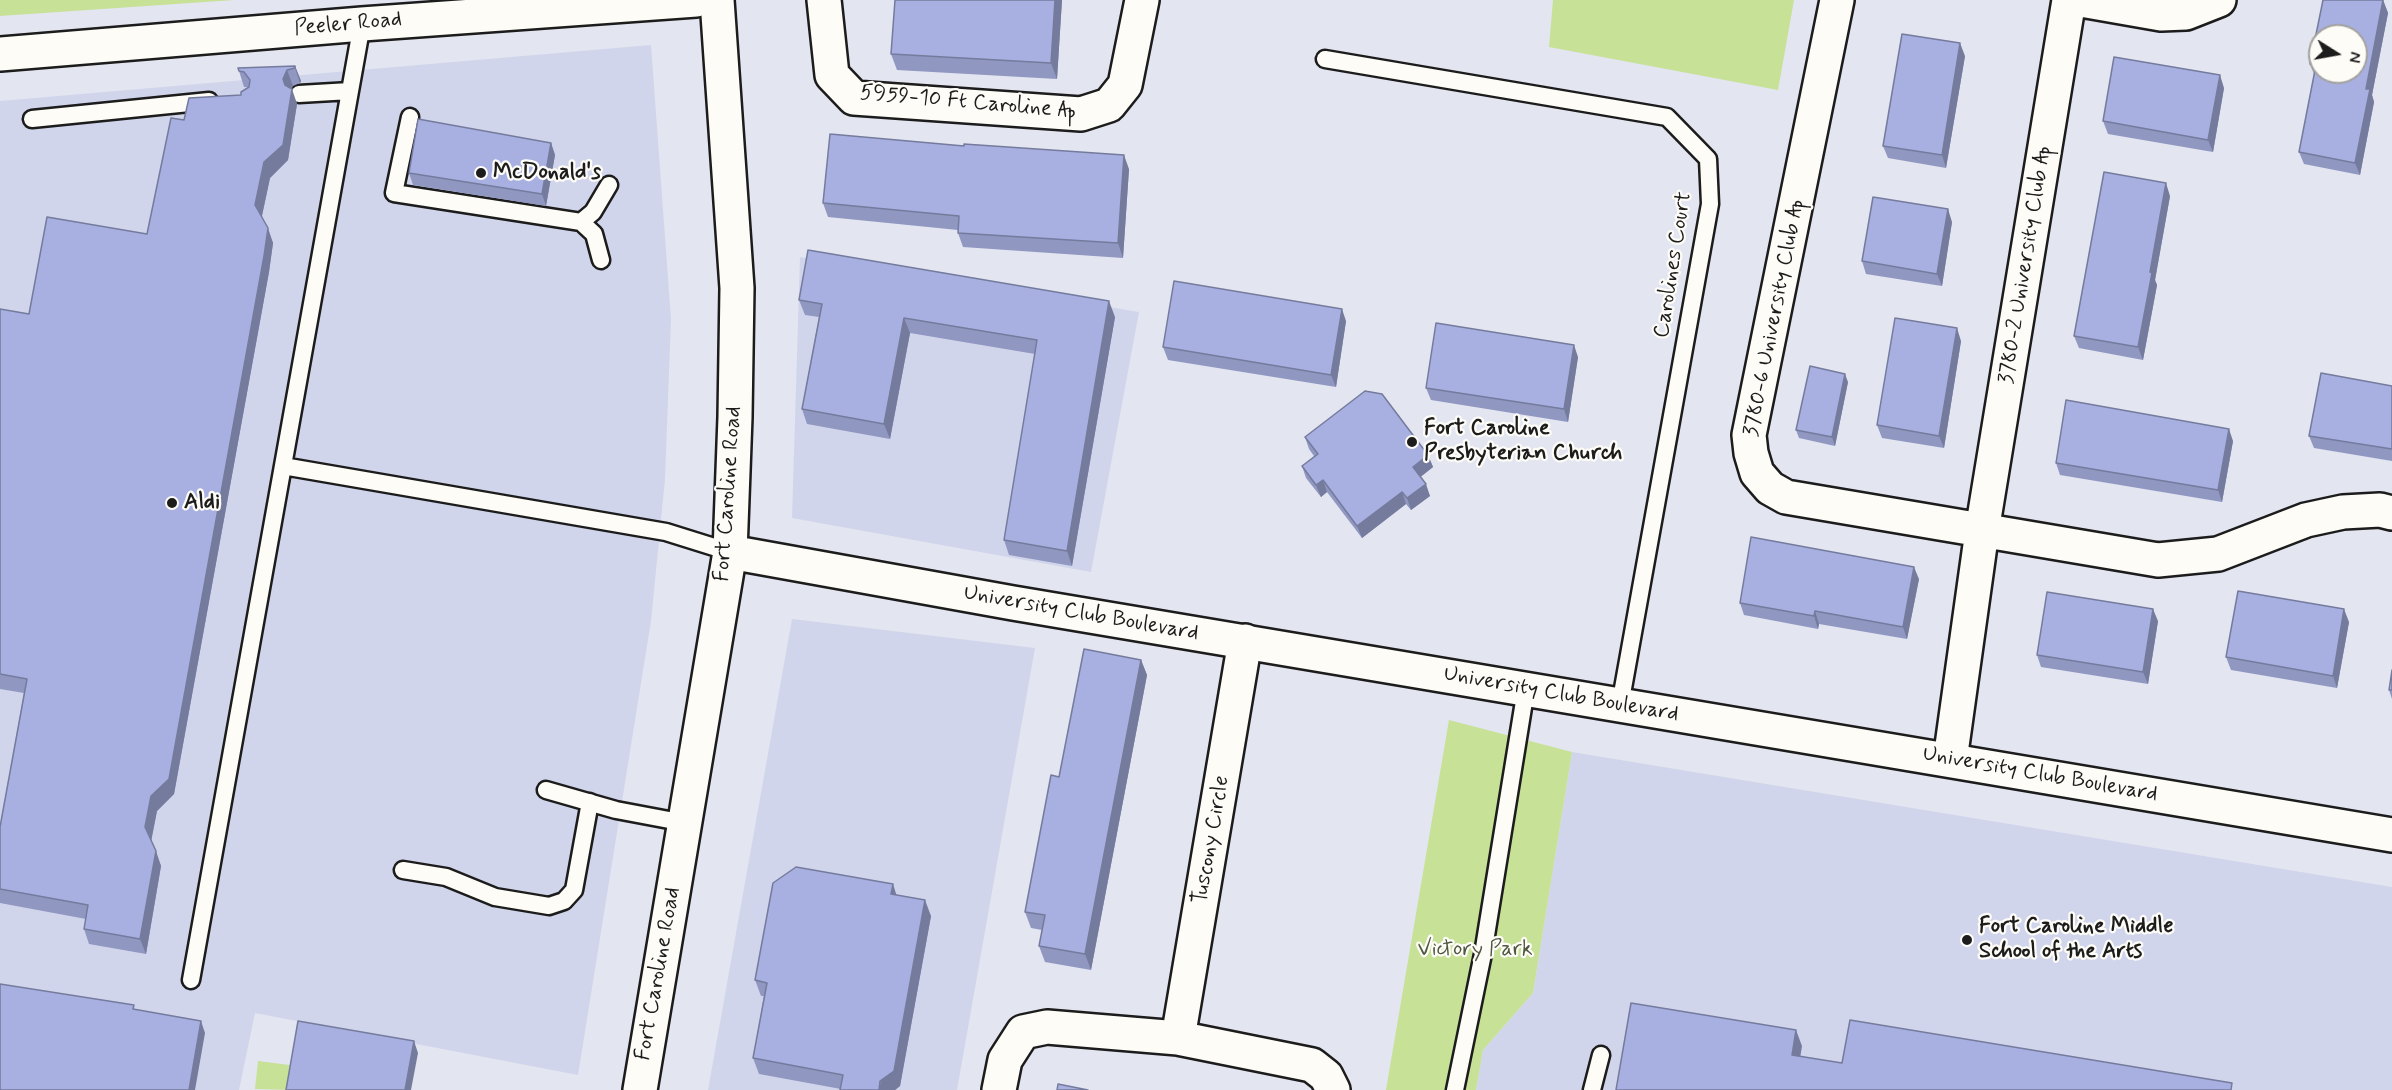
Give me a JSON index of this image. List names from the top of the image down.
{
  "streets": {
    "street": [
      "Peeler Road",
      "5959-10 Ft Caroline Ap",
      "3780-2 University Club Ap",
      "3780-6 University Club Ap",
      "Fort Caroline Road",
      "University Club Boulevard",
      "Tuscony Circle"
    ],
    "lane": ["Carolines Court"]
  },
  "crossings": [
    ["Carolines Court", "University Club Boulevard"],
    ["3780-2 University Club Ap", "3780-6 University Club Ap"],
    ["3780-2 University Club Ap", "University Club Boulevard"],
    ["Fort Caroline Road", "University Club Boulevard"],
    ["University Club Boulevard", "Tuscony Circle"]
  ],
  "parks": ["Victory Park"],
  "places": [
    "McDonald's",
    "Fort Caroline Presbyterian Church",
    "Aldi",
    "Fort Caroline Middle School of the Arts"
  ],
  "north": "right"
}
